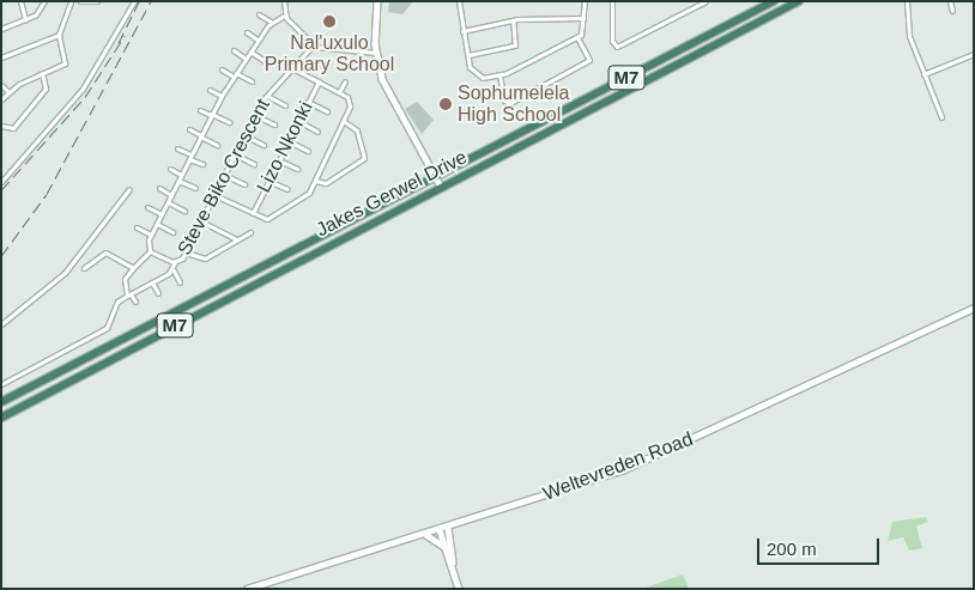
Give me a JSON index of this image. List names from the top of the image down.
{
  "streets": {
    "highway": ["M7", "Jakes Gerwel Drive"],
    "street": ["Lizo Nkonki", "Steve Biko Crescent", "Weltevreden Road"]
  },
  "places": ["Nal'uxulo Primary School", "Sophumelela High School"],
  "scale_bar": "200 m"
}
